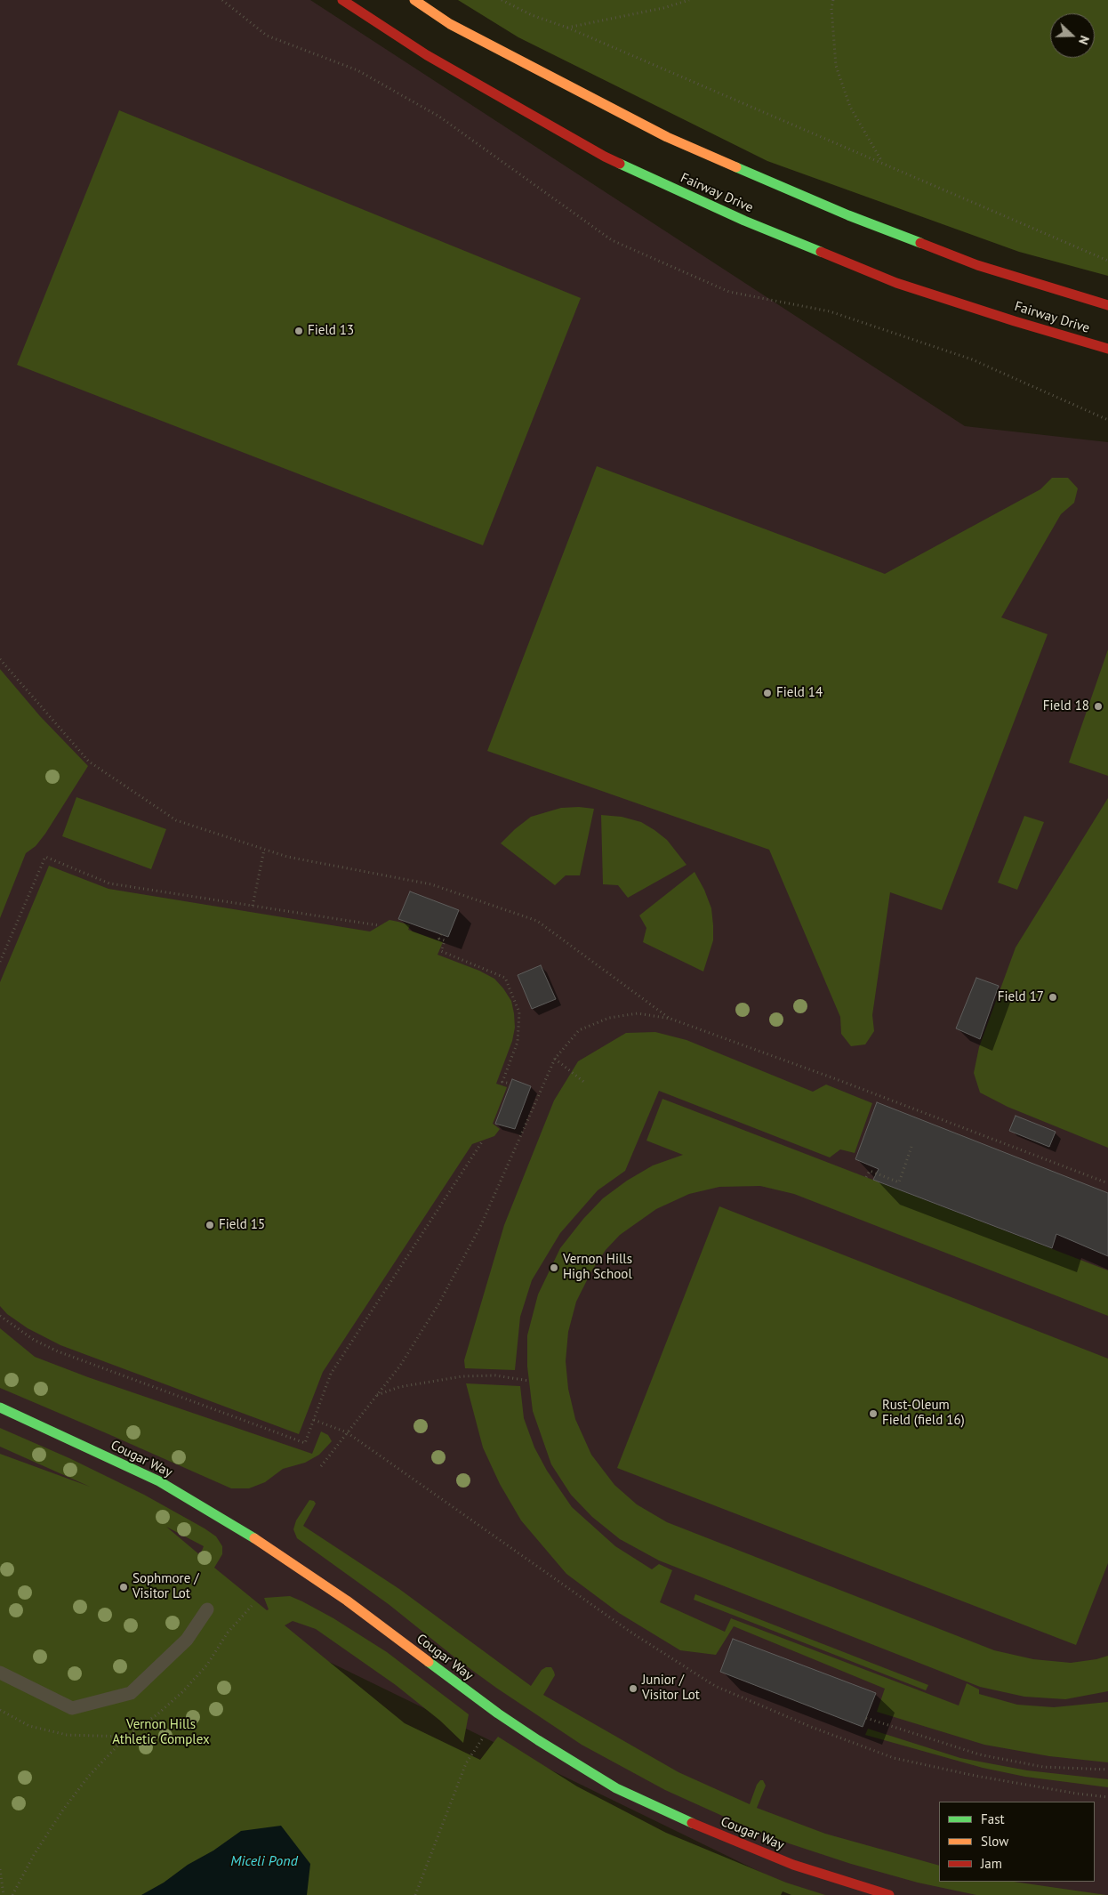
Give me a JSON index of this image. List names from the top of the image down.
{
  "streets": {
    "main road": ["Fairway Drive", "Cougar Way"]
  },
  "water": ["Miceli Pond"],
  "parks": ["Vernon Hills Athletic Complex"],
  "places": [
    "Field 13",
    "Field 14",
    "Field 18",
    "Field 17",
    "Field 15",
    "Vernon Hills High School",
    "Rust-Oleum Field (field 16)",
    "Sophmore / Visitor Lot",
    "Junior / Visitor Lot"
  ],
  "legend": ["Fast", "Slow", "Jam"],
  "north": "right"
}
